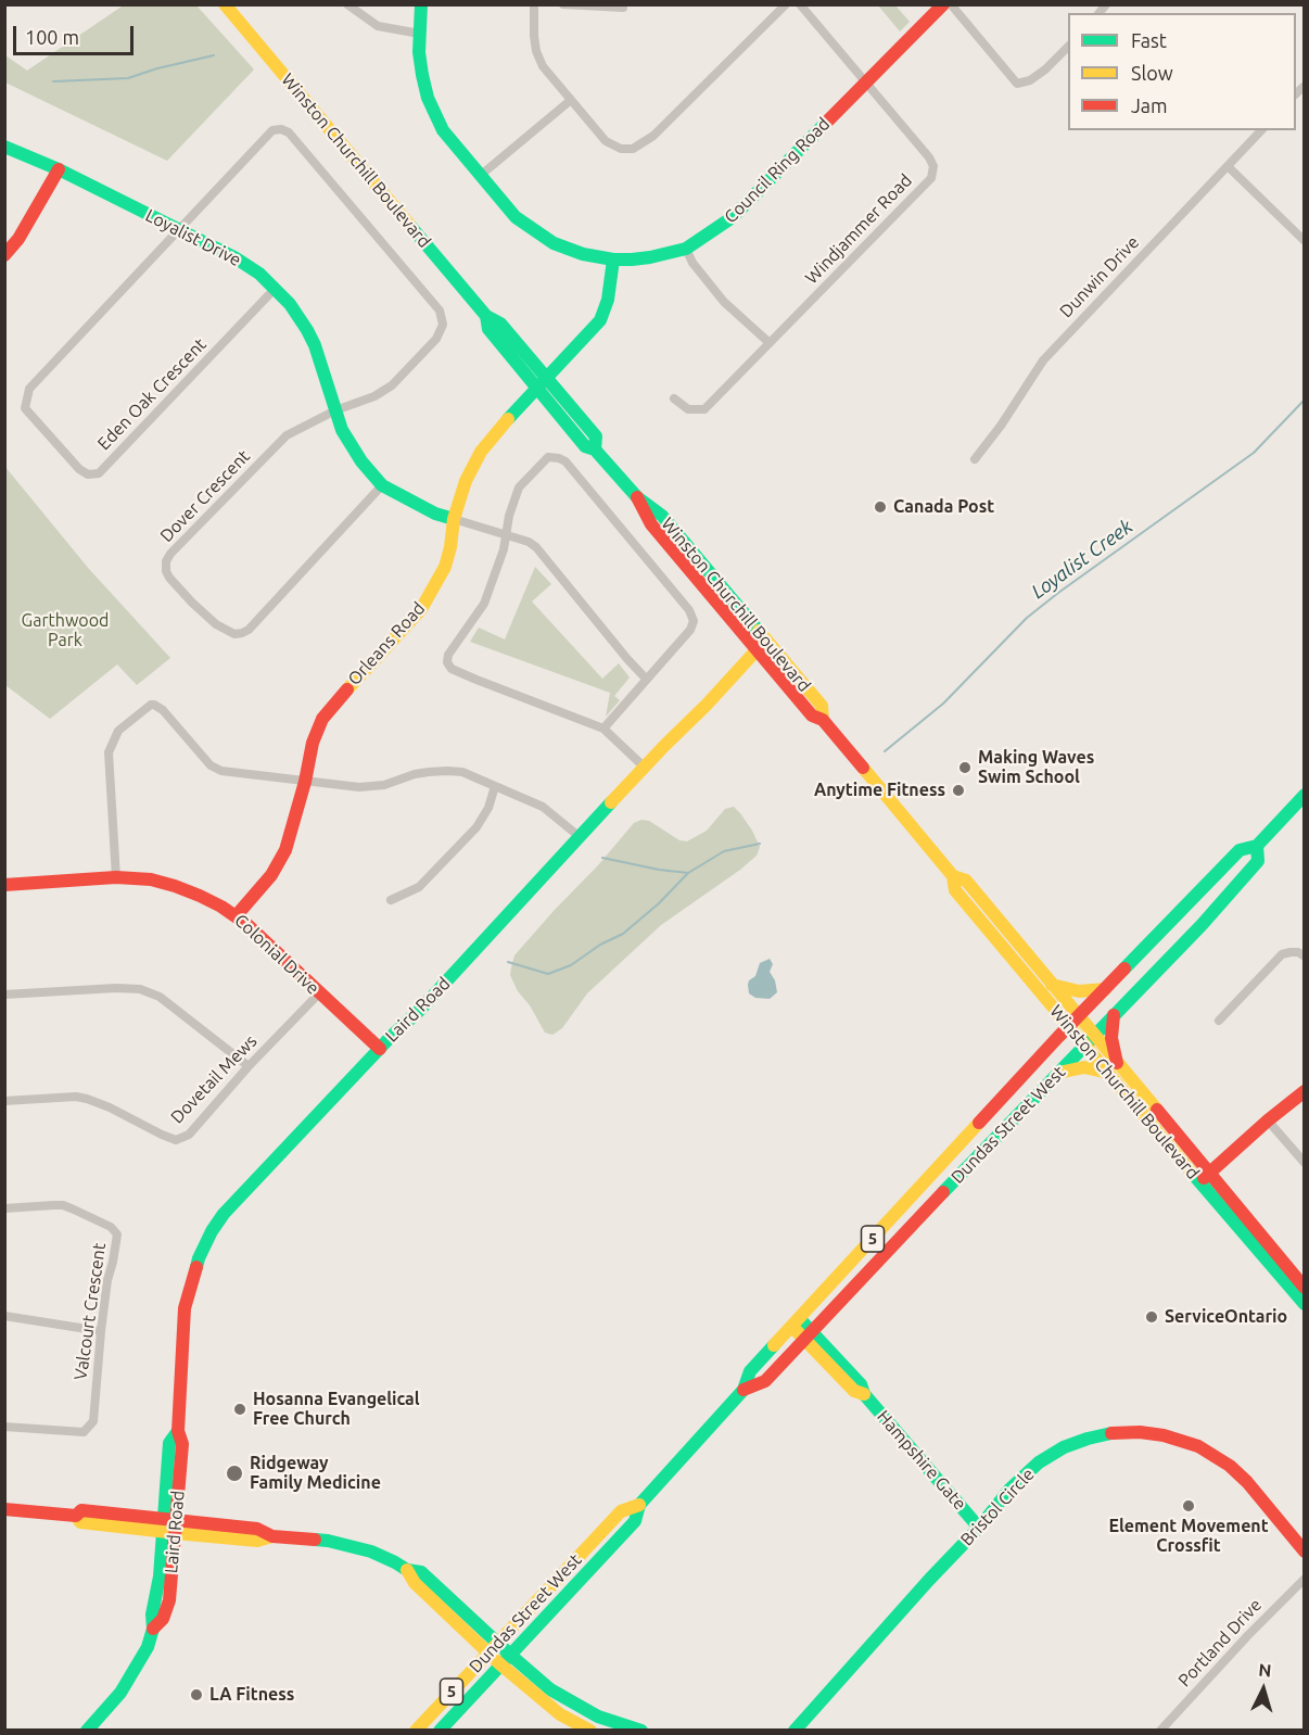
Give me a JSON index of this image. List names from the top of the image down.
{
  "streets": {
    "street": [
      "Winston Churchill Boulevard",
      "Council Ring Road",
      "Windjammer Road",
      "Loyalist Drive",
      "Dunwin Drive",
      "Eden Oak Crescent",
      "Dover Crescent",
      "Orleans Road",
      "Colonial Drive",
      "Laird Road",
      "Dovetail Mews",
      "Dundas Street West",
      "5",
      "Valcourt Crescent",
      "Hampshire Gate",
      "Bristol Circle",
      "Portland Drive"
    ]
  },
  "crossings": [
    ["Winston Churchill Boulevard", "Orleans Road"],
    ["Winston Churchill Boulevard", "Laird Road"],
    ["Winston Churchill Boulevard", "Dundas Street West"],
    ["Council Ring Road", "Windjammer Road"],
    ["Council Ring Road", "Orleans Road"],
    ["Loyalist Drive", "Eden Oak Crescent"],
    ["Loyalist Drive", "Dover Crescent"],
    ["Loyalist Drive", "Orleans Road"],
    ["Orleans Road", "Colonial Drive"],
    ["Colonial Drive", "Laird Road"],
    ["Colonial Drive", "Dovetail Mews"],
    ["Dundas Street West", "Hampshire Gate"],
    ["Hampshire Gate", "Bristol Circle"]
  ],
  "water": ["Loyalist Creek"],
  "parks": ["Garthwood Park"],
  "places": [
    "Canada Post",
    "Making Waves Swim School",
    "Anytime Fitness",
    "ServiceOntario",
    "Hosanna Evangelical Free Church",
    "Ridgeway Family Medicine",
    "Element Movement Crossfit",
    "LA Fitness"
  ],
  "legend": ["Fast", "Slow", "Jam"],
  "scale_bar": "100 m",
  "north": "top"
}
